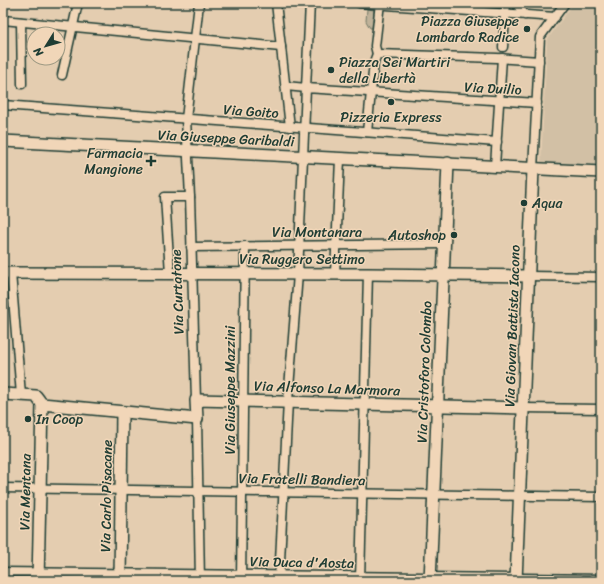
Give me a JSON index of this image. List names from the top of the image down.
{
  "streets": {
    "main road": [
      "Via Giuseppe Garibaldi",
      "Via Ruggero Settimo",
      "Via Curtatone",
      "Via Giovan Battista Iacono",
      "Via Cristoforo Colombo",
      "Via Alfonso La Marmora",
      "Via Mentana",
      "Via Carlo Pisacane"
    ],
    "street": [
      "Via Duilio",
      "Via Goito",
      "Via Montanara",
      "Via Giuseppe Mazzini",
      "Via Fratelli Bandiera",
      "Via Duca d'Aosta"
    ]
  },
  "crossings": [
    ["Via Duilio", "Via Giovan Battista Iacono"],
    ["Via Goito", "Via Curtatone"],
    ["Via Giuseppe Garibaldi", "Via Curtatone"],
    ["Via Giuseppe Garibaldi", "Via Giovan Battista Iacono"],
    ["Via Giuseppe Garibaldi", "Via Cristoforo Colombo"],
    ["Via Montanara", "Via Curtatone"],
    ["Via Montanara", "Via Cristoforo Colombo"],
    ["Via Montanara", "Via Giuseppe Mazzini"],
    ["Via Ruggero Settimo", "Via Curtatone"],
    ["Via Ruggero Settimo", "Via Giovan Battista Iacono"],
    ["Via Ruggero Settimo", "Via Cristoforo Colombo"],
    ["Via Ruggero Settimo", "Via Giuseppe Mazzini"],
    ["Via Curtatone", "Via Alfonso La Marmora"],
    ["Via Curtatone", "Via Fratelli Bandiera"],
    ["Via Curtatone", "Via Duca d'Aosta"],
    ["Via Giovan Battista Iacono", "Via Alfonso La Marmora"],
    ["Via Giovan Battista Iacono", "Via Fratelli Bandiera"],
    ["Via Giovan Battista Iacono", "Via Duca d'Aosta"],
    ["Via Cristoforo Colombo", "Via Alfonso La Marmora"],
    ["Via Cristoforo Colombo", "Via Fratelli Bandiera"],
    ["Via Cristoforo Colombo", "Via Duca d'Aosta"],
    ["Via Alfonso La Marmora", "Via Giuseppe Mazzini"],
    ["Via Giuseppe Mazzini", "Via Fratelli Bandiera"],
    ["Via Giuseppe Mazzini", "Via Duca d'Aosta"],
    ["Via Fratelli Bandiera", "Via Mentana"],
    ["Via Fratelli Bandiera", "Via Carlo Pisacane"],
    ["Via Mentana", "Via Duca d'Aosta"],
    ["Via Carlo Pisacane", "Via Duca d'Aosta"]
  ],
  "places": {
    "other": [
      "Piazza Giuseppe Lombardo Radice",
      "Piazza Sei Martiri della Libertà",
      "Pizzeria Express",
      "Aqua",
      "Autoshop",
      "In Coop"
    ],
    "health": ["Farmacia Mangione"]
  },
  "north": "bottom left"
}
